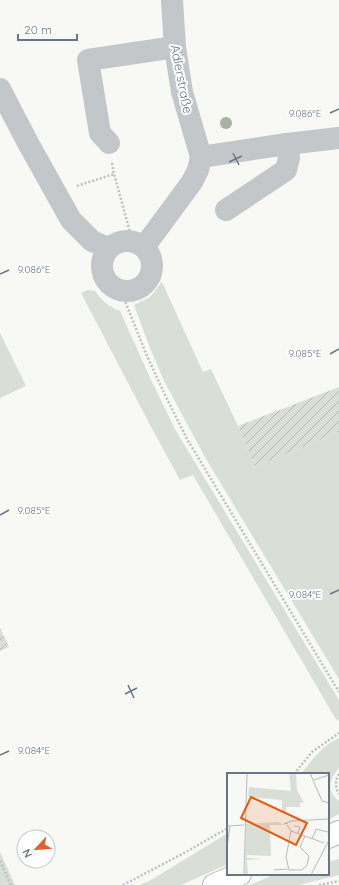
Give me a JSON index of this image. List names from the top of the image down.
{
  "streets": {
    "street": ["Adlerstraße"]
  },
  "scale_bar": "20 m",
  "north": "bottom left",
  "coordinates": ["9.086°E", "9.085°E", "9.084°E"]
}
